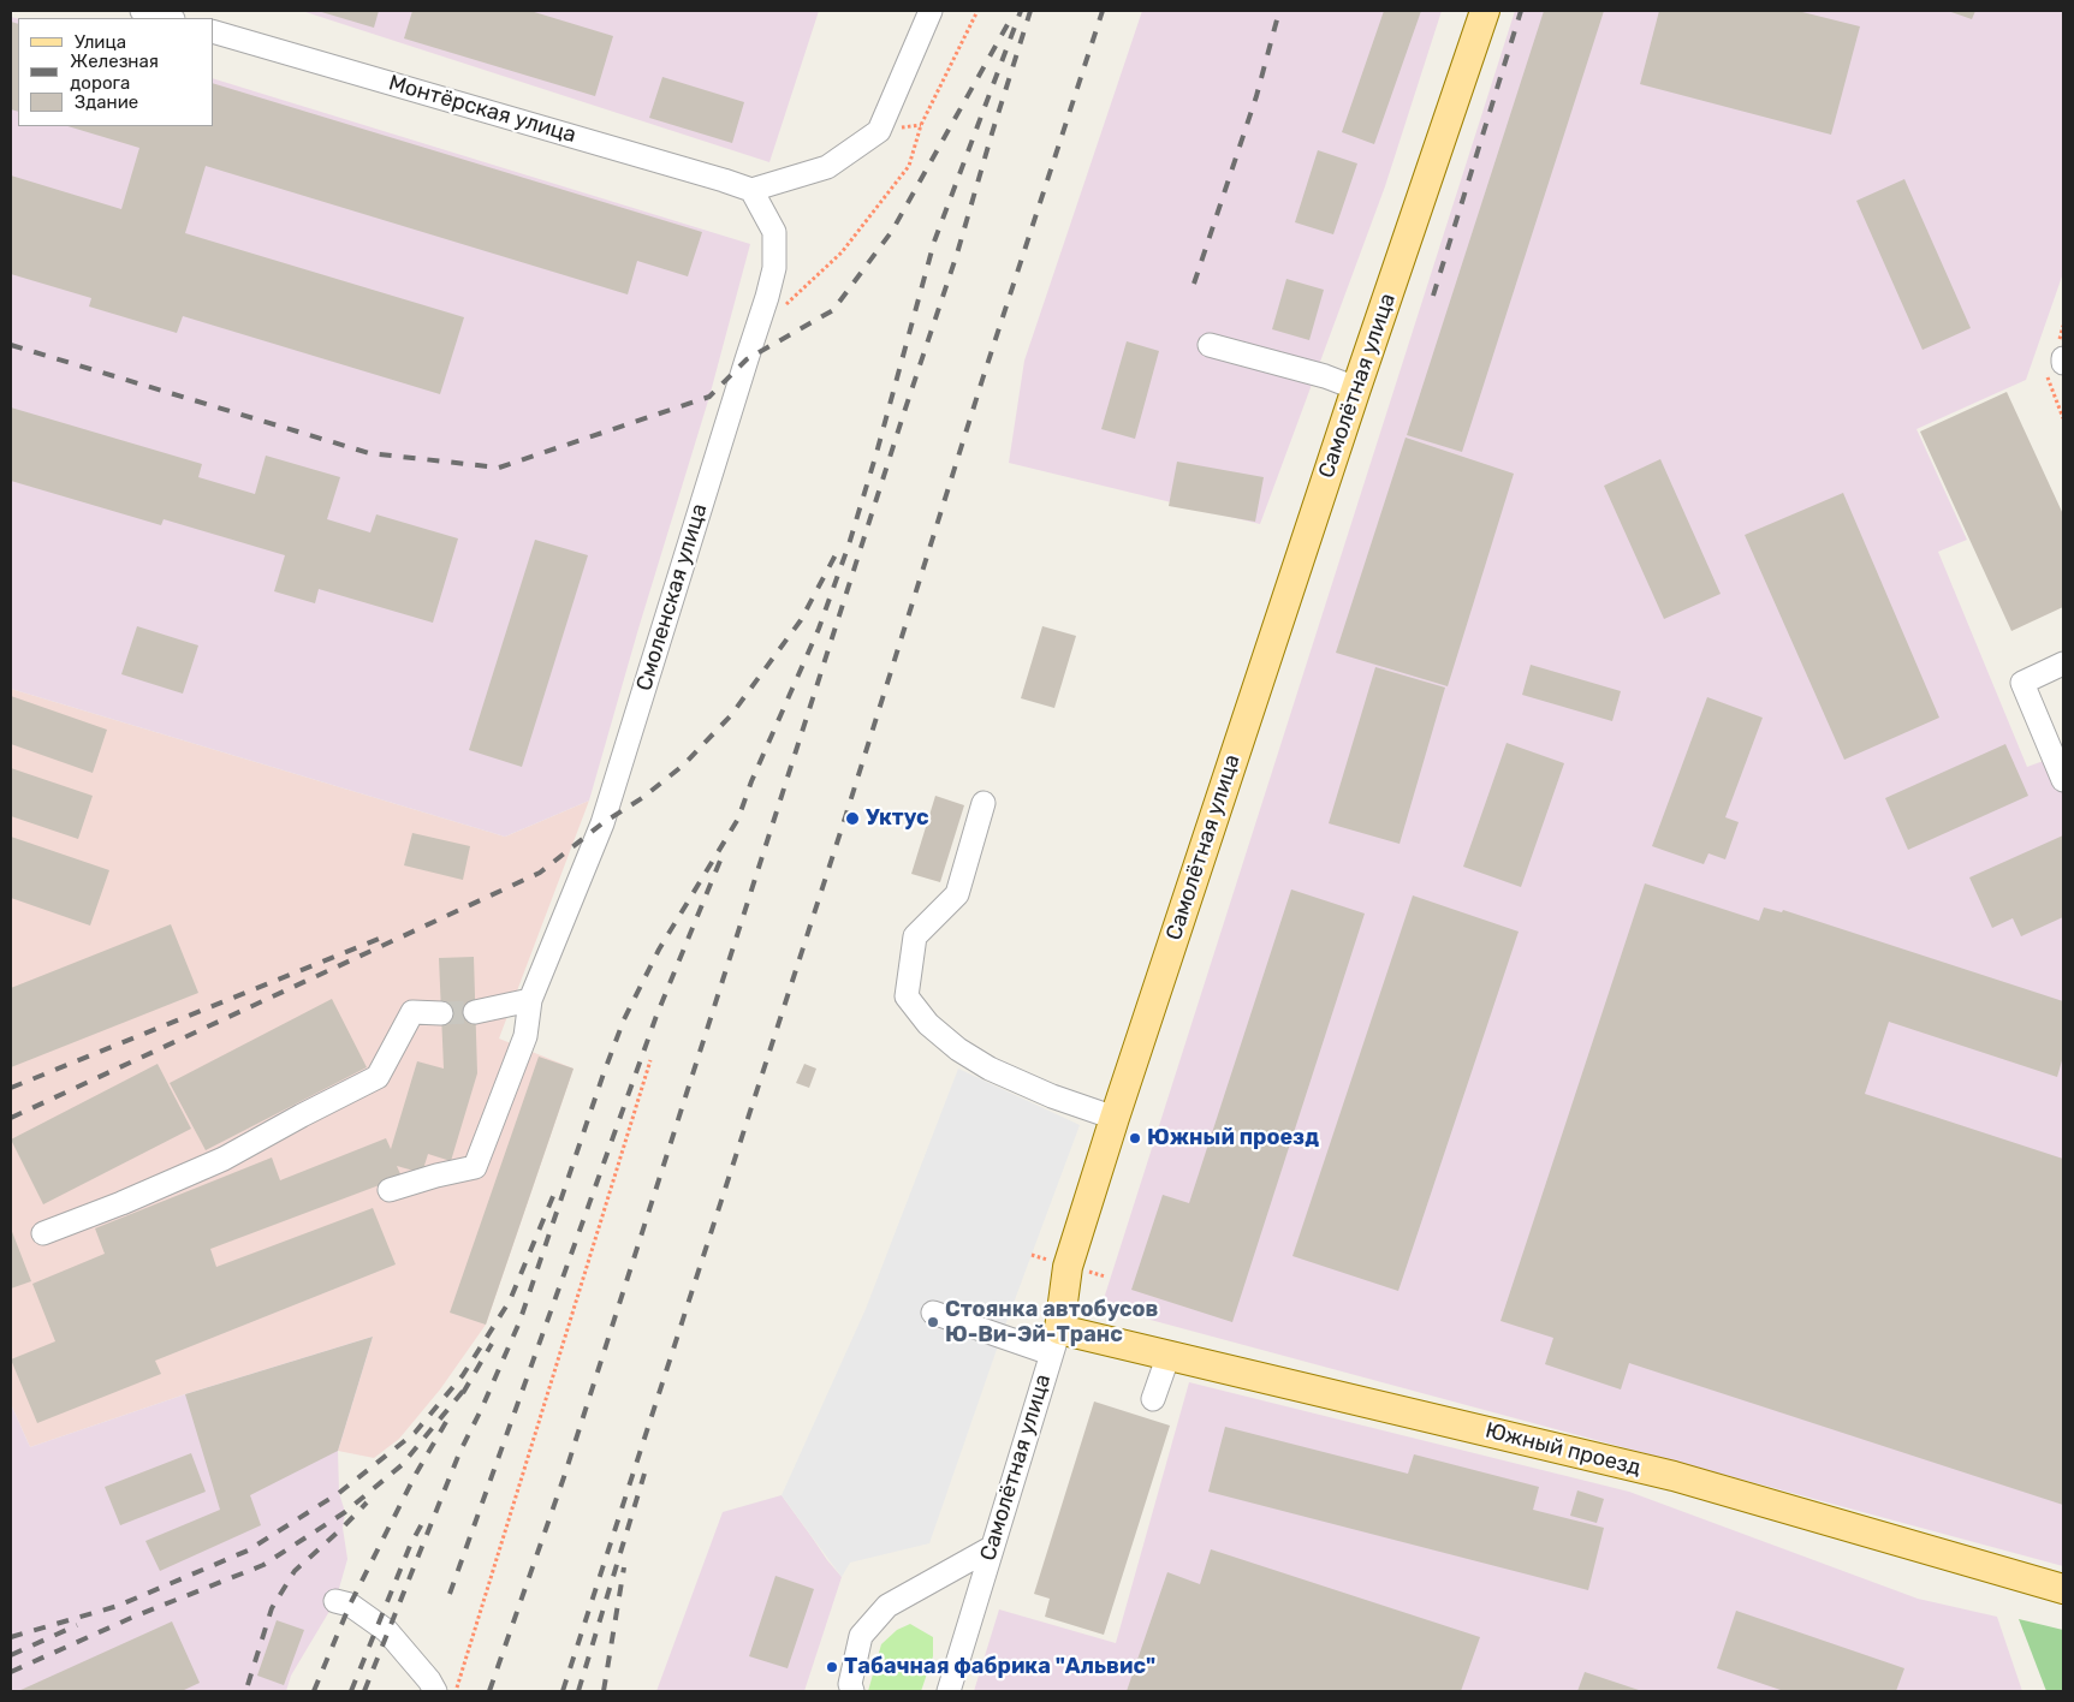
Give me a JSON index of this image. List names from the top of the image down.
{
  "streets": {
    "main road": ["Самолётная улица", "Южный проезд"],
    "street": ["Монтёрская улица", "Смоленская улица"]
  },
  "crossings": [
    ["Монтёрская улица", "Смоленская улица"],
    ["Самолётная улица", "Южный проезд"]
  ],
  "places": [
    "Уктус",
    "Южный проезд",
    "Стоянка автобусов Ю-Ви-Эй-Транс",
    "Табачная фабрика \"Альвис\""
  ],
  "legend": ["Улица", "Железная дорога", "Здание"]
}
